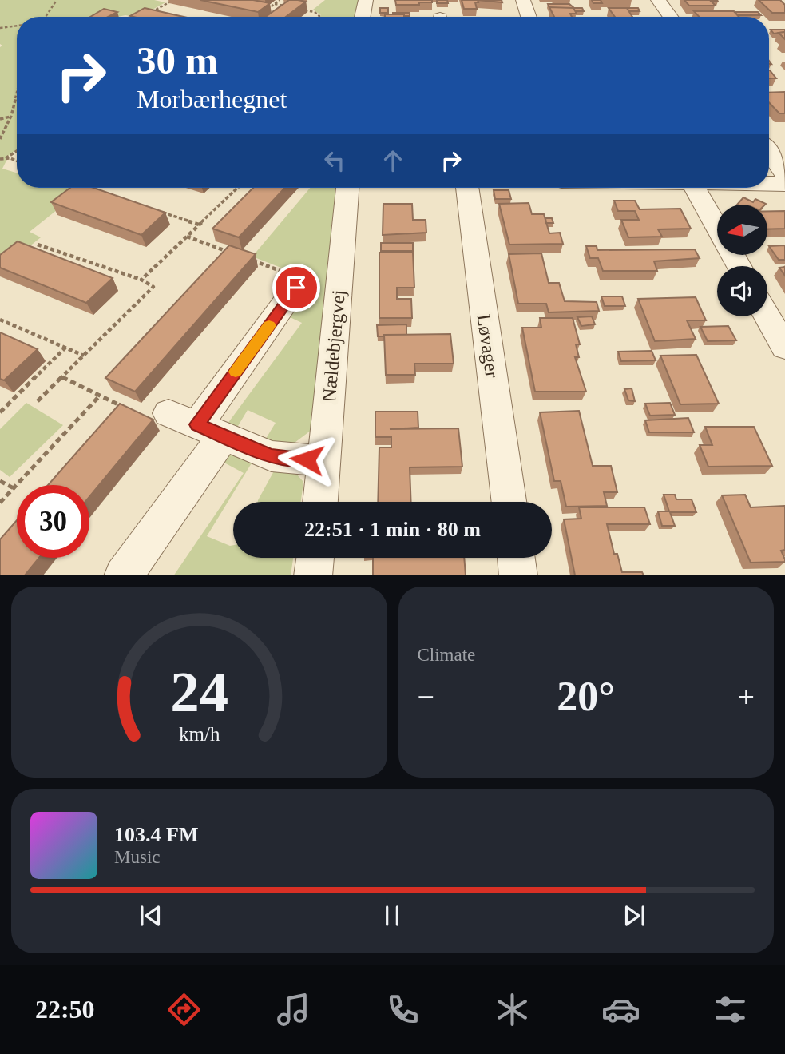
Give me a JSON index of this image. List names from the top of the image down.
{
  "streets": {
    "street": ["Nældebjergvej", "Løvager"]
  },
  "north": "left",
  "page": {
    "turn": ["30 m", "Morbærhegnet"],
    "limit": "30",
    "trip": "22:51 · 1 min · 80 m",
    "tile": "Climate",
    "heat": ["−", "20°", "+"],
    "song": ["103.4 FM", "Music"],
    "tabs": "22:50",
    "gauge": ["24", "km/h"]
  }
}
